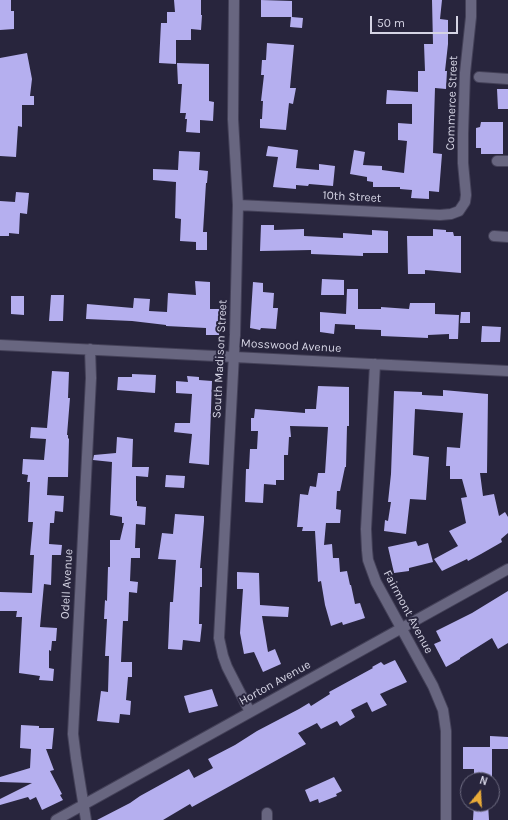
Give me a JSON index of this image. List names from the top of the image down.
{
  "streets": {
    "street": [
      "Commerce Street",
      "10th Street",
      "Mosswood Avenue",
      "South Madison Street",
      "Odell Avenue",
      "Fairmont Avenue",
      "Horton Avenue"
    ]
  },
  "crossings": [
    ["Commerce Street", "10th Street"],
    ["10th Street", "South Madison Street"],
    ["Mosswood Avenue", "South Madison Street"],
    ["Mosswood Avenue", "Odell Avenue"],
    ["Mosswood Avenue", "Fairmont Avenue"],
    ["South Madison Street", "Horton Avenue"],
    ["Odell Avenue", "Horton Avenue"],
    ["Fairmont Avenue", "Horton Avenue"]
  ],
  "scale_bar": "50 m",
  "north": "top"
}
